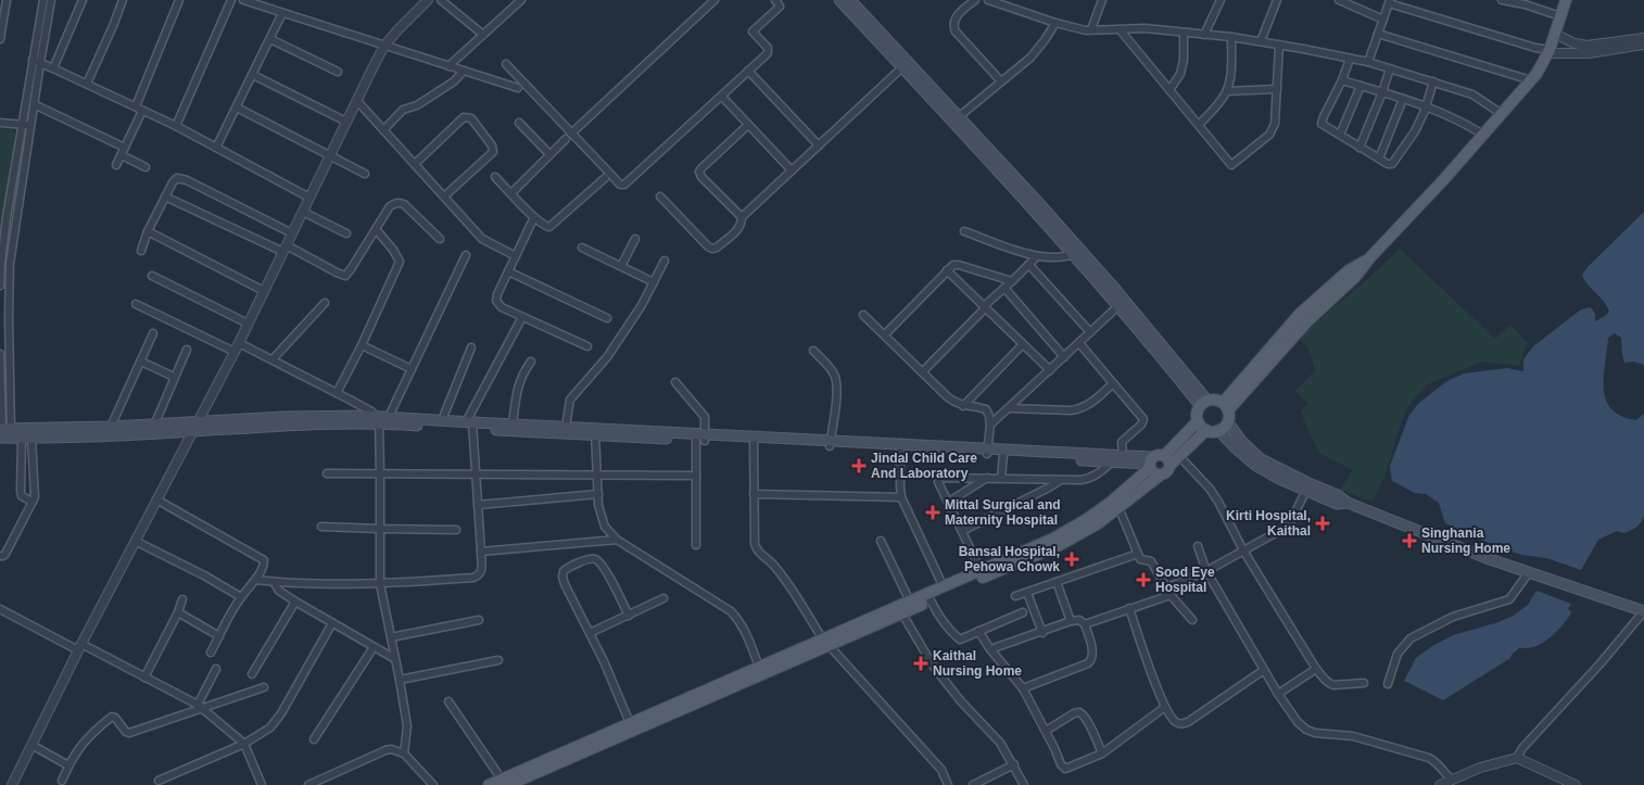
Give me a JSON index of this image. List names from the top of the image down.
{
  "places": {
    "health": [
      "Jindal Child Care And Laboratory",
      "Mittal Surgical and Maternity Hospital",
      "Kirti Hospital, Kaithal",
      "Singhania Nursing Home",
      "Bansal Hospital, Pehowa Chowk",
      "Sood Eye Hospital",
      "Kaithal Nursing Home"
    ]
  }
}
